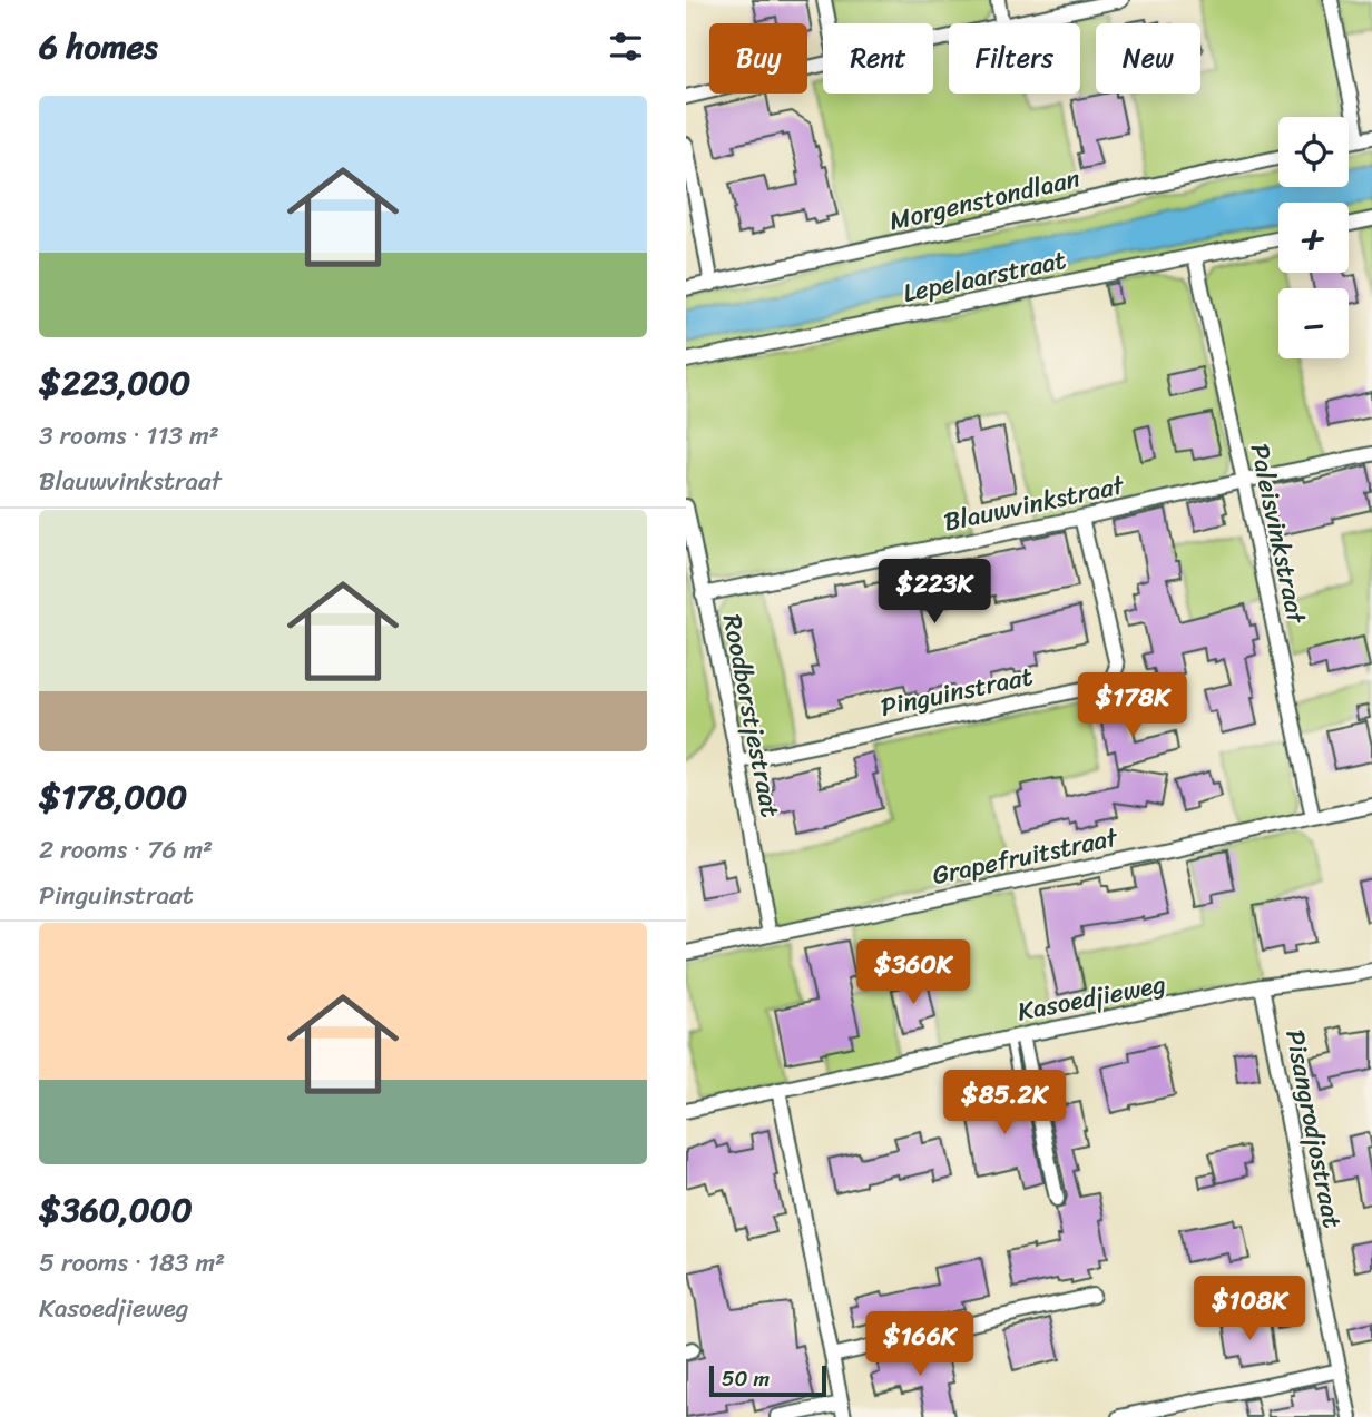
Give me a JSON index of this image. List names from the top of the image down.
{
  "streets": {
    "street": [
      "Morgenstondlaan",
      "Lepelaarstraat",
      "Blauwvinkstraat",
      "Paleisvinkstraat",
      "Pinguinstraat",
      "Roodborstjestraat",
      "Grapefruitstraat",
      "Kasoedjieweg",
      "Pisangrodjostraat"
    ]
  },
  "crossings": [
    ["Lepelaarstraat", "Paleisvinkstraat"],
    ["Blauwvinkstraat", "Paleisvinkstraat"],
    ["Blauwvinkstraat", "Pinguinstraat"],
    ["Blauwvinkstraat", "Roodborstjestraat"],
    ["Paleisvinkstraat", "Grapefruitstraat"],
    ["Pinguinstraat", "Roodborstjestraat"],
    ["Roodborstjestraat", "Grapefruitstraat"],
    ["Kasoedjieweg", "Pisangrodjostraat"]
  ],
  "scale_bar": "50 m",
  "page": {
    "heading": "6 homes",
    "chip": [
      "Buy",
      "Rent",
      "Filters",
      "New"
    ],
    "list": [
      {
        "name": "$223,000",
        "note": "3 rooms · 113 m² · Blauwvinkstraat"
      },
      {
        "name": "$178,000",
        "note": "2 rooms · 76 m² · Pinguinstraat"
      },
      {
        "name": "$360,000",
        "note": "5 rooms · 183 m² · Kasoedjieweg"
      }
    ],
    "map_buttons": ["+", "−"],
    "price": [
      "$223K",
      "$178K",
      "$360K",
      "$85.2K",
      "$108K",
      "$166K"
    ],
    "scale": "50 m"
  }
}
